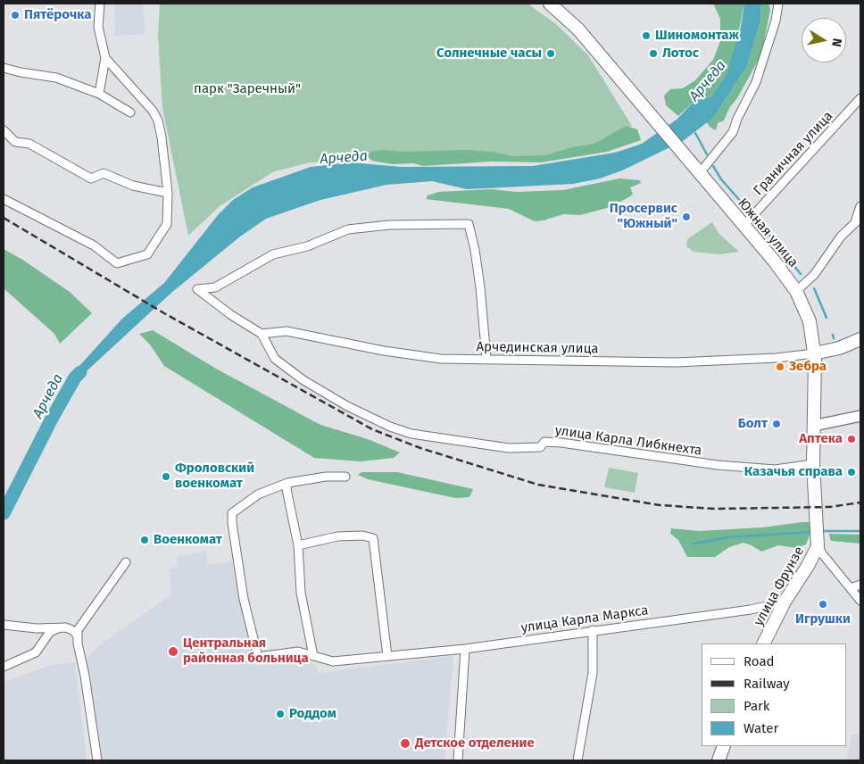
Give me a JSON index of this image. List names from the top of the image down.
{
  "streets": {
    "main road": ["Южная улица", "улица Фрунзе"],
    "street": [
      "Граничная улица",
      "Арчединская улица",
      "улица Карла Либкнехта",
      "улица Карла Маркса"
    ]
  },
  "crossings": [
    ["Граничная улица", "Южная улица"],
    ["Южная улица", "Арчединская улица"],
    ["Южная улица", "улица Карла Либкнехта"],
    ["Южная улица", "улица Фрунзе"],
    ["Арчединская улица", "улица Карла Либкнехта"],
    ["улица Фрунзе", "улица Карла Маркса"]
  ],
  "water": ["Арчеда"],
  "parks": ["парк \"Заречный\""],
  "places": [
    "Пятёрочка",
    "Шиномонтаж",
    "Солнечные часы",
    "Лотос",
    "Просервис \"Южный\"",
    "Зебра",
    "Болт",
    "Аптека",
    "Казачья справа",
    "Фроловский военкомат",
    "Военкомат",
    "Игрушки",
    "Центральная районная больница",
    "Роддом",
    "Детское отделение"
  ],
  "legend": [
    "Road",
    "Railway",
    "Park",
    "Water"
  ],
  "north": "right"
}
